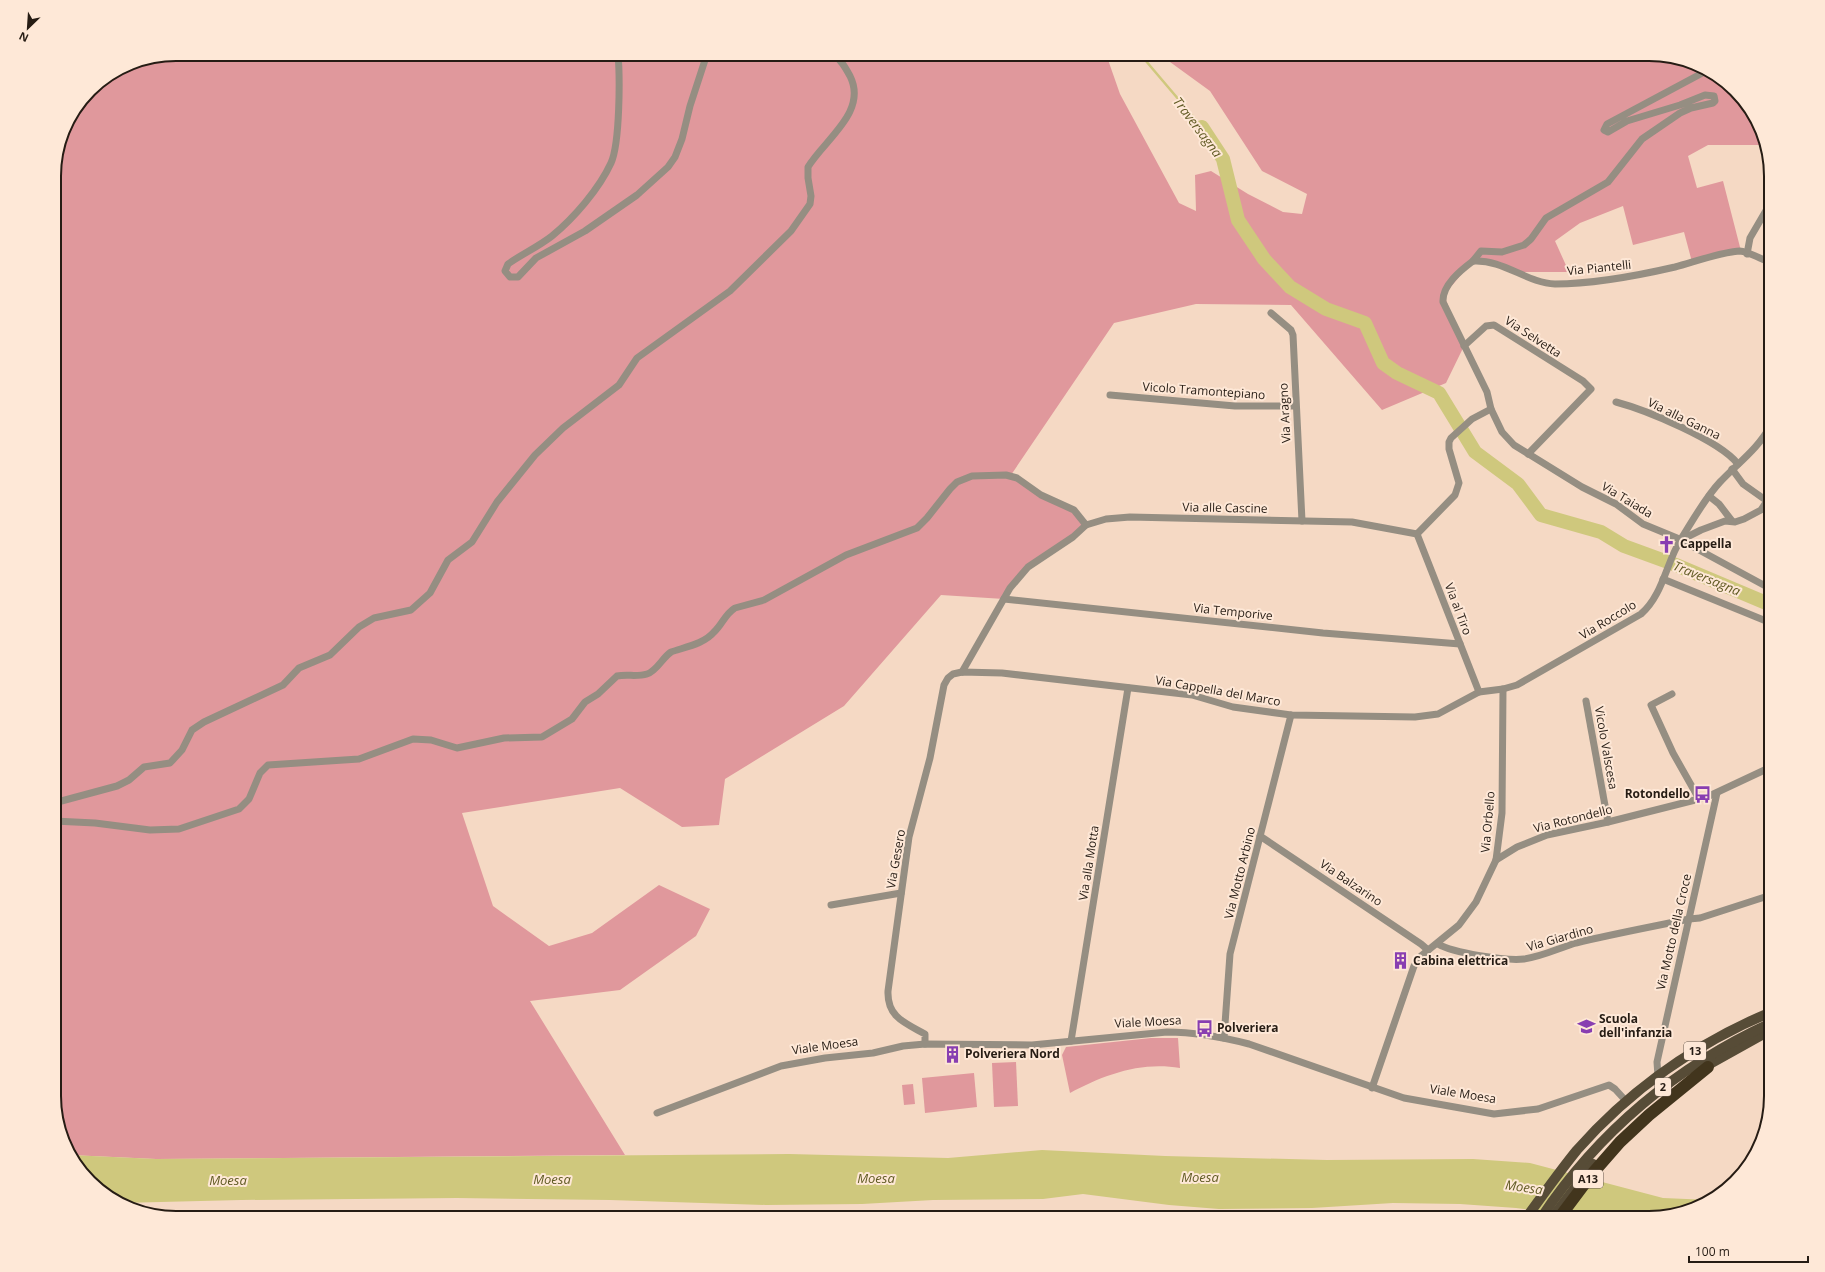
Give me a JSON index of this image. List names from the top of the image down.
{
  "streets": {
    "highway": ["A13"],
    "main road": ["13", "2"],
    "street": [
      "Via Piantelli",
      "Via Selvetta",
      "Vicolo Tramontepiano",
      "Via Aragno",
      "Via alla Ganna",
      "Via Taiada",
      "Via alle Cascine",
      "Via al Tiro",
      "Via Temporive",
      "Via Roccolo",
      "Via Cappella del Marco",
      "Vicolo Valscesa",
      "Via Rotondello",
      "Via Orbello",
      "Via Gesero",
      "Via alla Motta",
      "Via Motto Arbino",
      "Via Balzarino",
      "Via Motto della Croce",
      "Via Giardino",
      "Viale Moesa"
    ]
  },
  "crossings": [
    ["Via Piantelli", "Via Taiada"],
    ["Via Selvetta", "Via Taiada"],
    ["Vicolo Tramontepiano", "Via Aragno"],
    ["Via Aragno", "Via alle Cascine"],
    ["Via alla Ganna", "Via Roccolo"],
    ["Via Taiada", "Via Roccolo"],
    ["Via alle Cascine", "Via al Tiro"],
    ["Via alle Cascine", "Via Temporive"],
    ["Via alle Cascine", "Via Cappella del Marco"],
    ["Via alle Cascine", "Via Gesero"],
    ["Via al Tiro", "Via Temporive"],
    ["Via al Tiro", "Via Cappella del Marco"],
    ["Via Roccolo", "Via Cappella del Marco"],
    ["Via Cappella del Marco", "Via Orbello"],
    ["Via Cappella del Marco", "Via Gesero"],
    ["Via Cappella del Marco", "Via alla Motta"],
    ["Via Cappella del Marco", "Via Motto Arbino"],
    ["Vicolo Valscesa", "Via Rotondello"],
    ["Via Rotondello", "Via Orbello"],
    ["Via Rotondello", "Via Motto della Croce"],
    ["Via Orbello", "Via Balzarino"],
    ["Via Orbello", "Via Giardino"],
    ["Via Orbello", "Viale Moesa"],
    ["Via Gesero", "Viale Moesa"],
    ["Via alla Motta", "Viale Moesa"],
    ["Via Motto Arbino", "Via Balzarino"],
    ["Via Motto Arbino", "Viale Moesa"],
    ["Via Motto della Croce", "Via Giardino"],
    ["Via Motto della Croce", "13"],
    ["Viale Moesa", "13"],
    ["2", "A13"]
  ],
  "water": ["Traversagna", "Moesa"],
  "places": {
    "church": ["Cappella"],
    "bus stop": ["Rotondello", "Polveriera"],
    "building": ["Cabina elettrica", "Polveriera Nord"],
    "school or university": ["Scuola dell'infanzia"]
  },
  "scale_bar": "100 m",
  "north": "bottom left"
}
